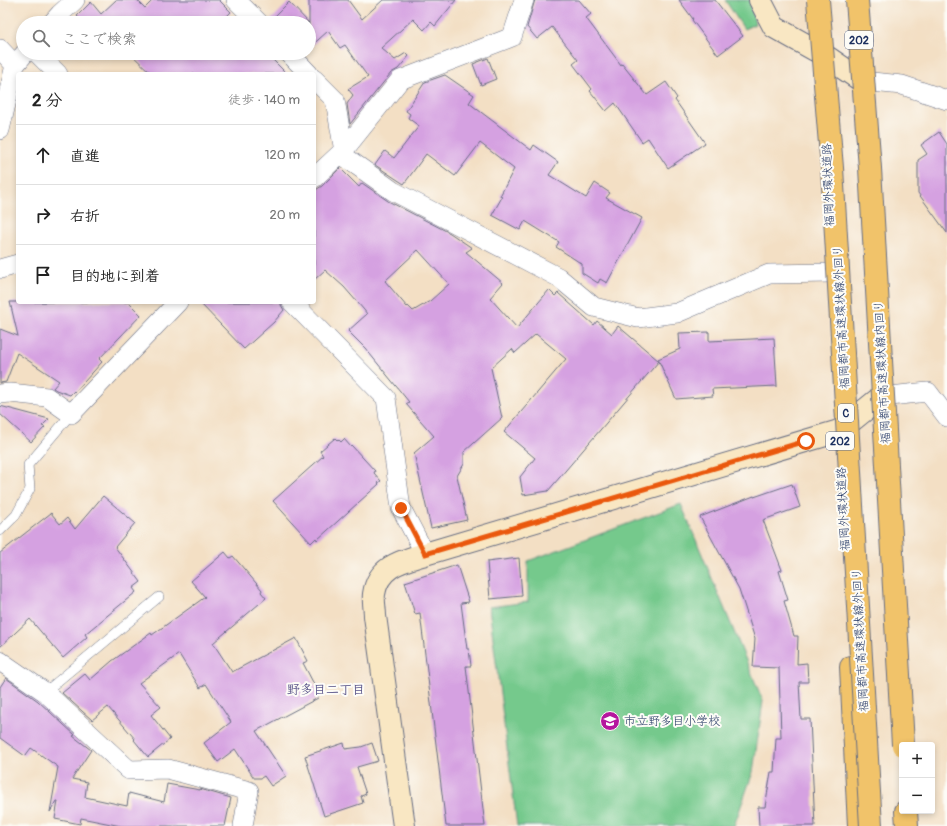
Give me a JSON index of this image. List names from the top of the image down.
{
  "streets": {
    "highway": [
      "202",
      "福岡外環状道路",
      "福岡都市高速環状線外回り",
      "福岡都市高速環状線内回り",
      "C"
    ]
  },
  "crossings": [
    ["202", "福岡都市高速環状線内回り"],
    ["福岡外環状道路", "福岡都市高速環状線外回り"]
  ],
  "districts": ["野多目二丁目"],
  "places": {
    "school or university": ["市立野多目小学校"]
  },
  "page": {
    "search": "ここで検索",
    "heading": ["2 分", "徒歩 · 140 m"],
    "list": [
      ["直進", "120 m"],
      ["右折", "20 m"],
      "目的地に到着"
    ],
    "map_buttons": ["+", "−"]
  }
}
